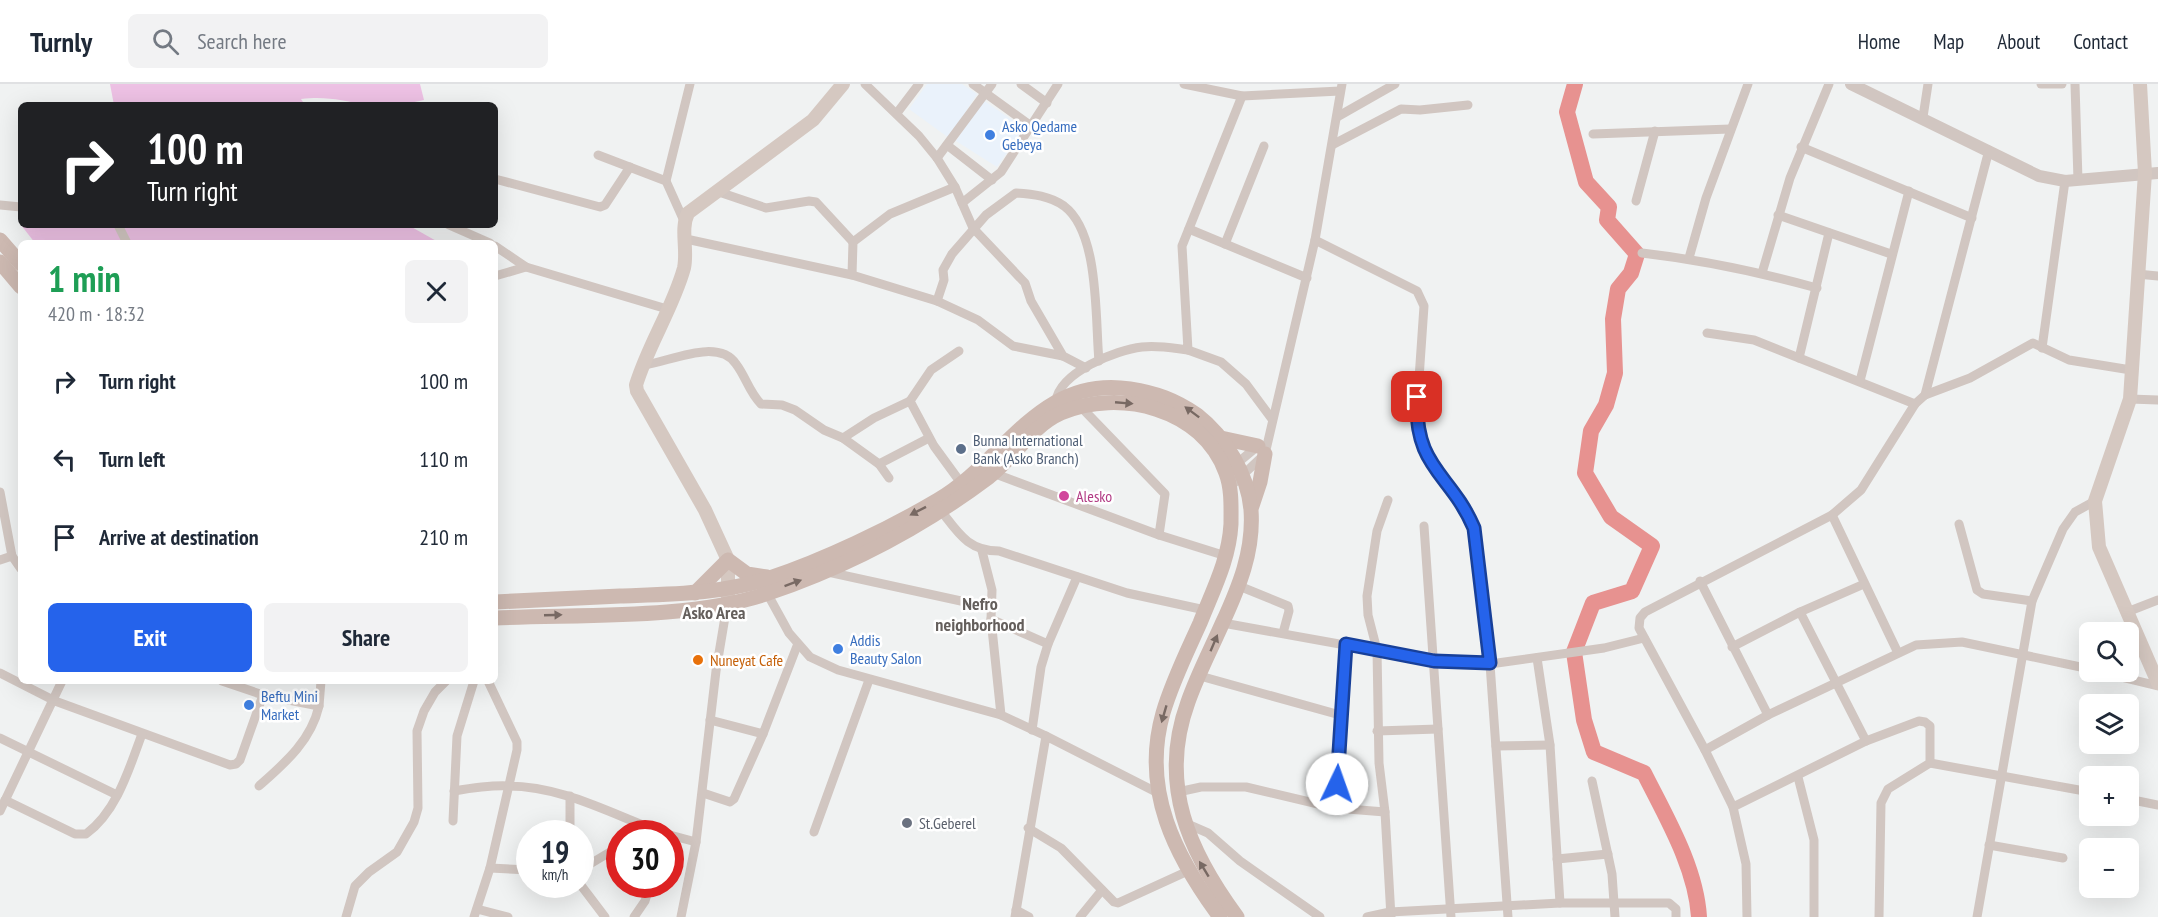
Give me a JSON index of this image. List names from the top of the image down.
{
  "districts": ["Nefro neighborhood", "Asko Area"],
  "places": [
    "Asko Qedame Gebeya",
    "Bunna International Bank (Asko Branch)",
    "Alesko",
    "Addis Beauty Salon",
    "Nuneyat Cafe",
    "Beftu Mini Market",
    "St.Geberel"
  ],
  "page": {
    "header": "Turnly",
    "search": "Search here",
    "nav": [
      "Home",
      "Map",
      "About",
      "Contact"
    ],
    "turn": ["100 m", "Turn right"],
    "heading": ["1 min", "420 m · 18:32"],
    "list": [
      {
        "name": "Turn right",
        "value": "100 m"
      },
      {
        "name": "Turn left",
        "value": "110 m"
      },
      {
        "name": "Arrive at destination",
        "value": "210 m"
      }
    ],
    "buttons": ["Exit", "Share"],
    "map_buttons": ["+", "−"],
    "speed": "19 km/h",
    "limit": "30"
  }
}
